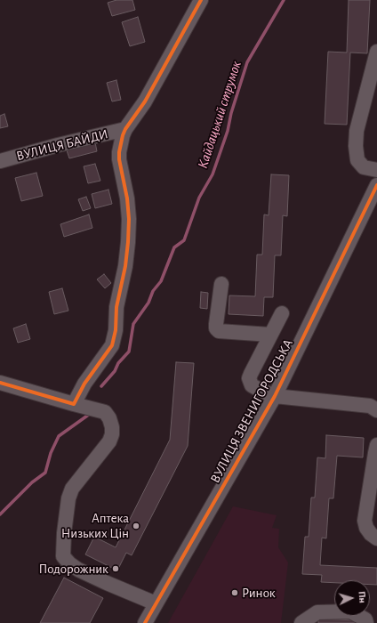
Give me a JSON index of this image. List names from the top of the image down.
{
  "streets": {
    "street": ["ВУЛИЦЯ БАЙДИ", "ВУЛИЦЯ ЗВЕНИГОРОДСЬКА"]
  },
  "water": ["Кайдацький струмок"],
  "places": ["Аптека Низьких Цін", "Подорожник", "Ринок"],
  "north": "right"
}
